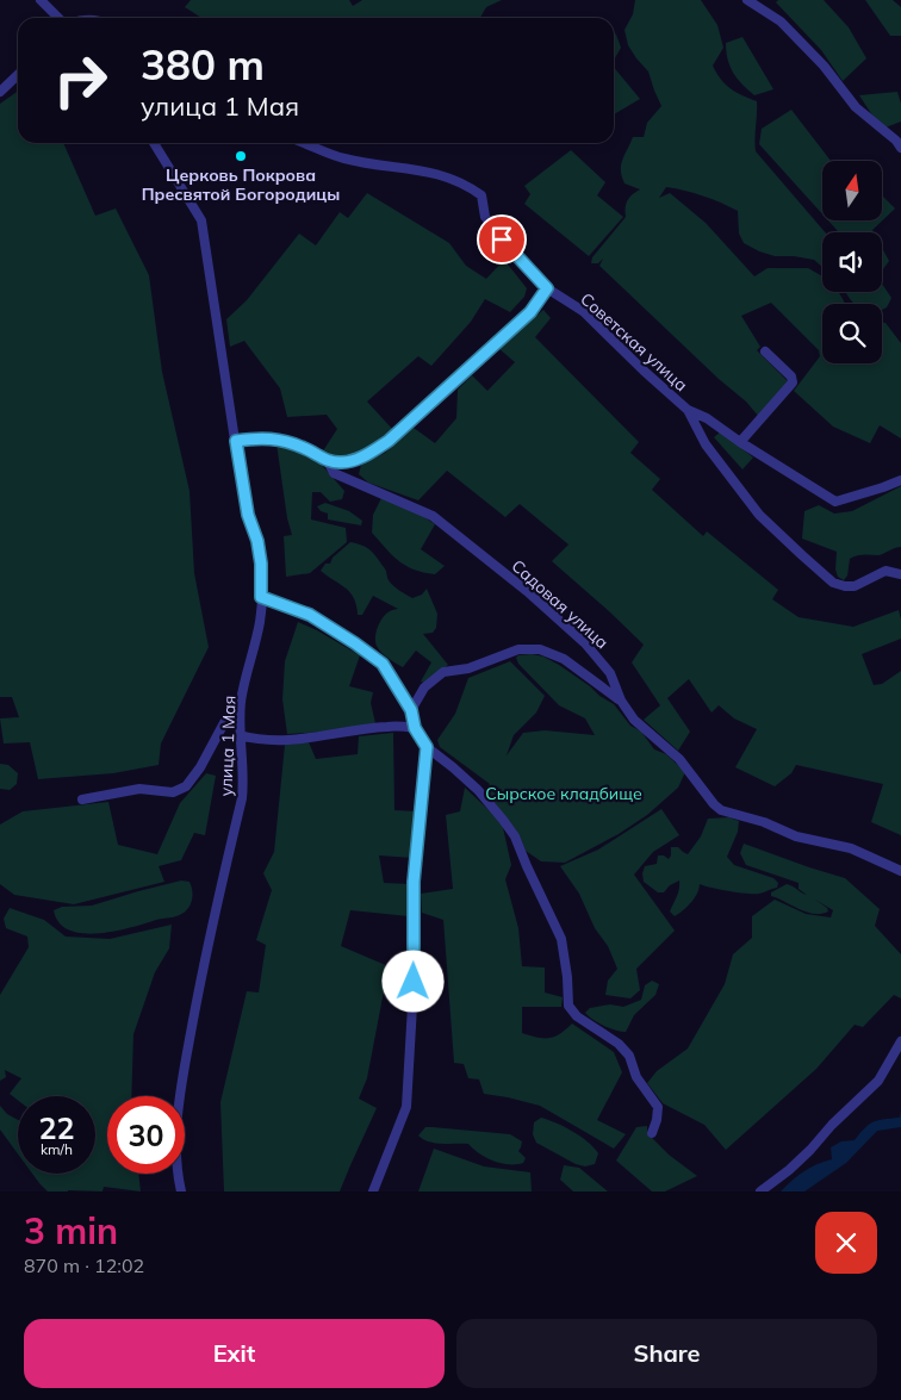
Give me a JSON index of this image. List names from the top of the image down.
{
  "streets": {
    "street": ["Советская улица", "Садовая улица", "улица 1 Мая"]
  },
  "crossings": [
    ["Садовая улица", "улица 1 Мая"]
  ],
  "parks": ["Сырское кладбище"],
  "places": ["Церковь Покрова Пресвятой Богородицы"],
  "north": "top",
  "page": {
    "turn": ["380 m", "улица 1 Мая"],
    "speed": "22 km/h",
    "limit": "30",
    "heading": ["3 min", "870 m · 12:02"],
    "buttons": ["Exit", "Share"]
  }
}
